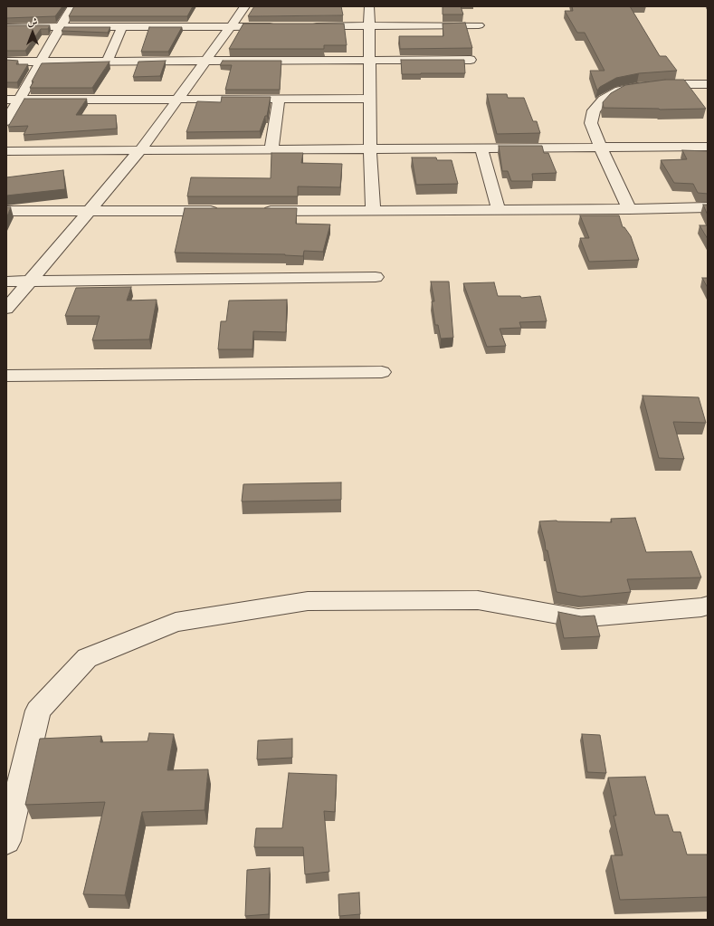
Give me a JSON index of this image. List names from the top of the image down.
{
  "north": "top"
}
